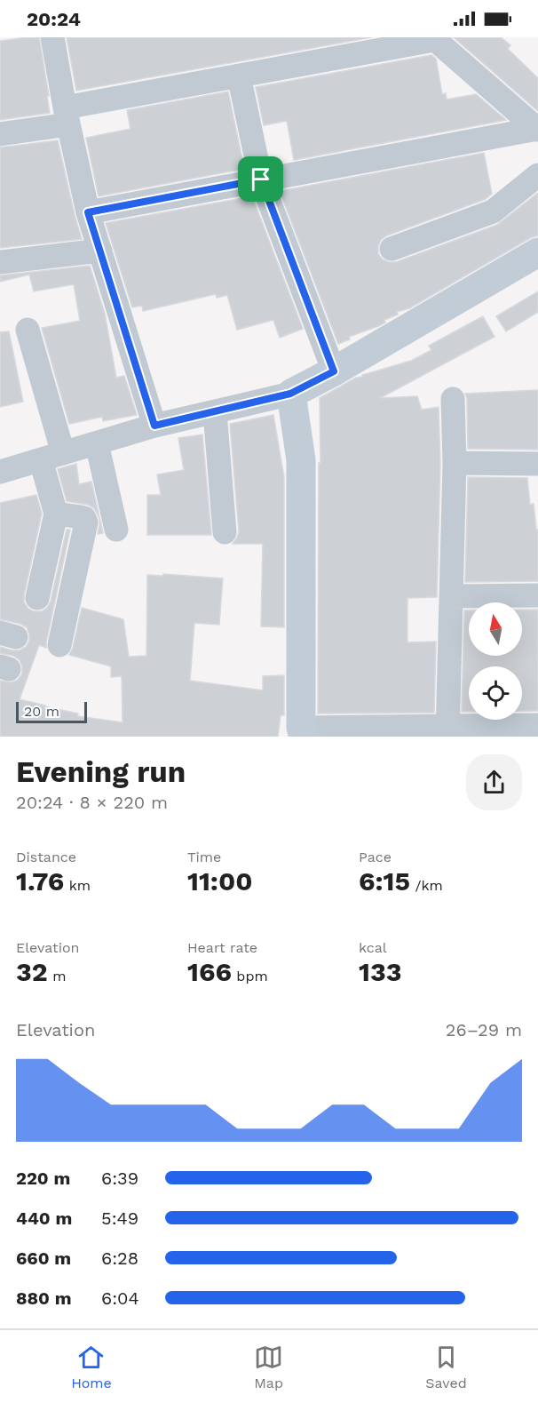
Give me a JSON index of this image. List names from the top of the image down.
{
  "scale_bar": "20 m",
  "north": "top",
  "page": {
    "status": "20:24",
    "scale": "20 m",
    "heading": ["Evening run", "20:24 · 8 × 220 m"],
    "stats": [
      ["Distance", "1.76 km"],
      ["Time", "11:00"],
      ["Pace", "6:15 /km"],
      ["Elevation", "32 m"],
      ["Heart rate", "166 bpm"],
      ["kcal", "133"]
    ],
    "chart": ["Elevation", "26–29 m"],
    "list": [
      {
        "name": "220 m",
        "note": "6:39"
      },
      {
        "name": "440 m",
        "note": "5:49"
      },
      {
        "name": "660 m",
        "note": "6:28"
      },
      {
        "name": "880 m",
        "note": "6:04"
      }
    ],
    "tabs": ["Home", "Map", "Saved"]
  }
}
